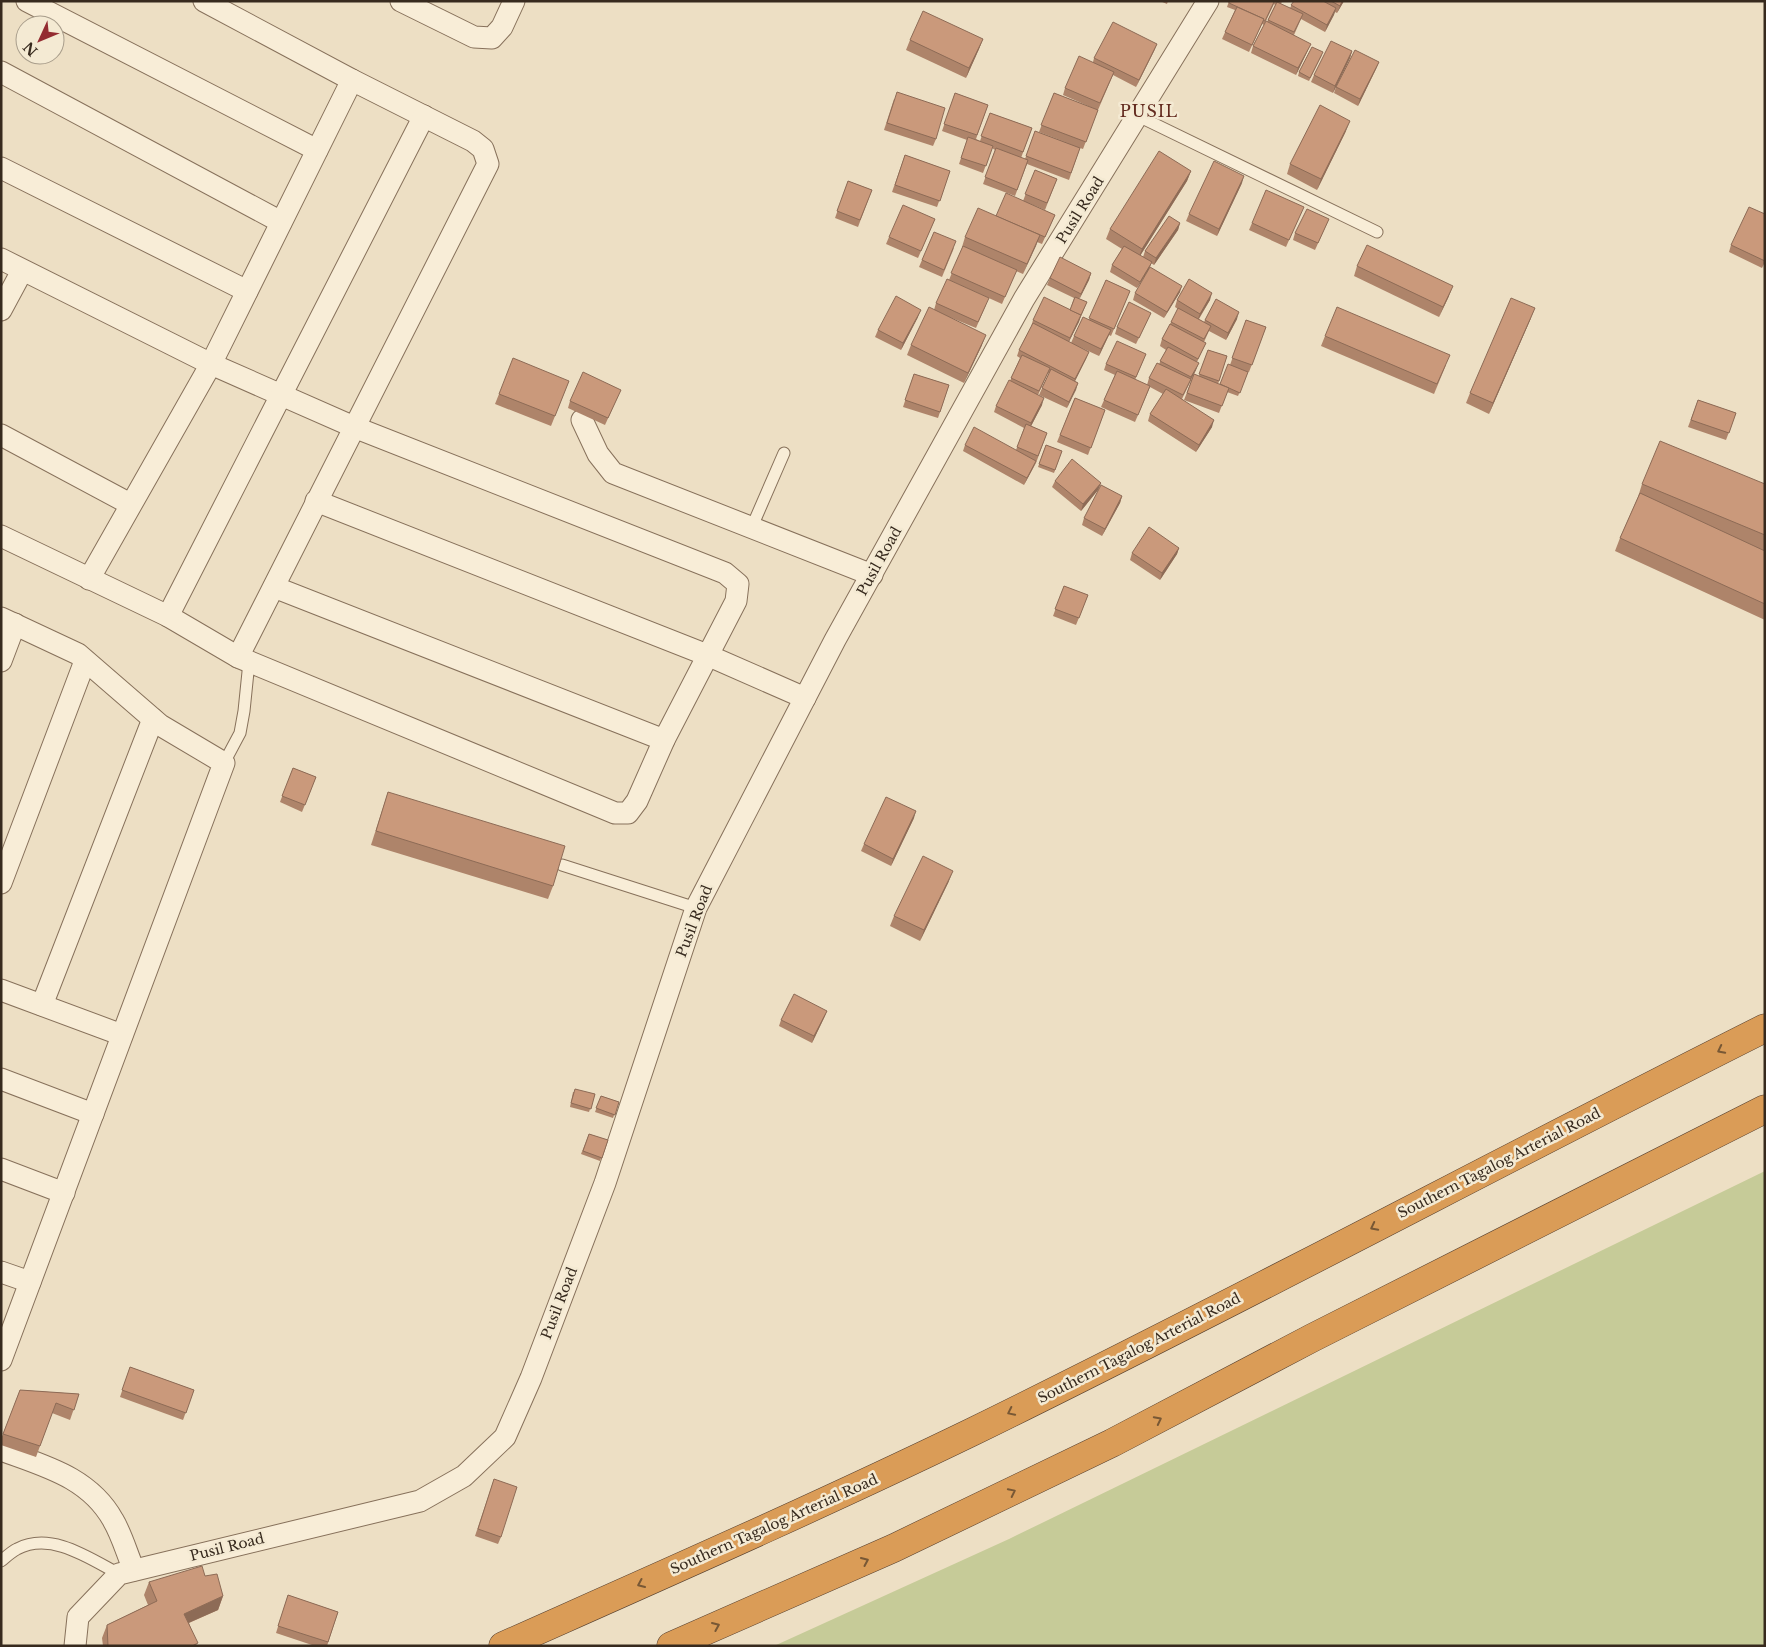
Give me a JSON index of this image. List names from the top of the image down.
{
  "streets": {
    "highway": ["Southern Tagalog Arterial Road"],
    "street": ["Pusil Road"]
  },
  "districts": ["PUSIL"],
  "north": "bottom left"
}
